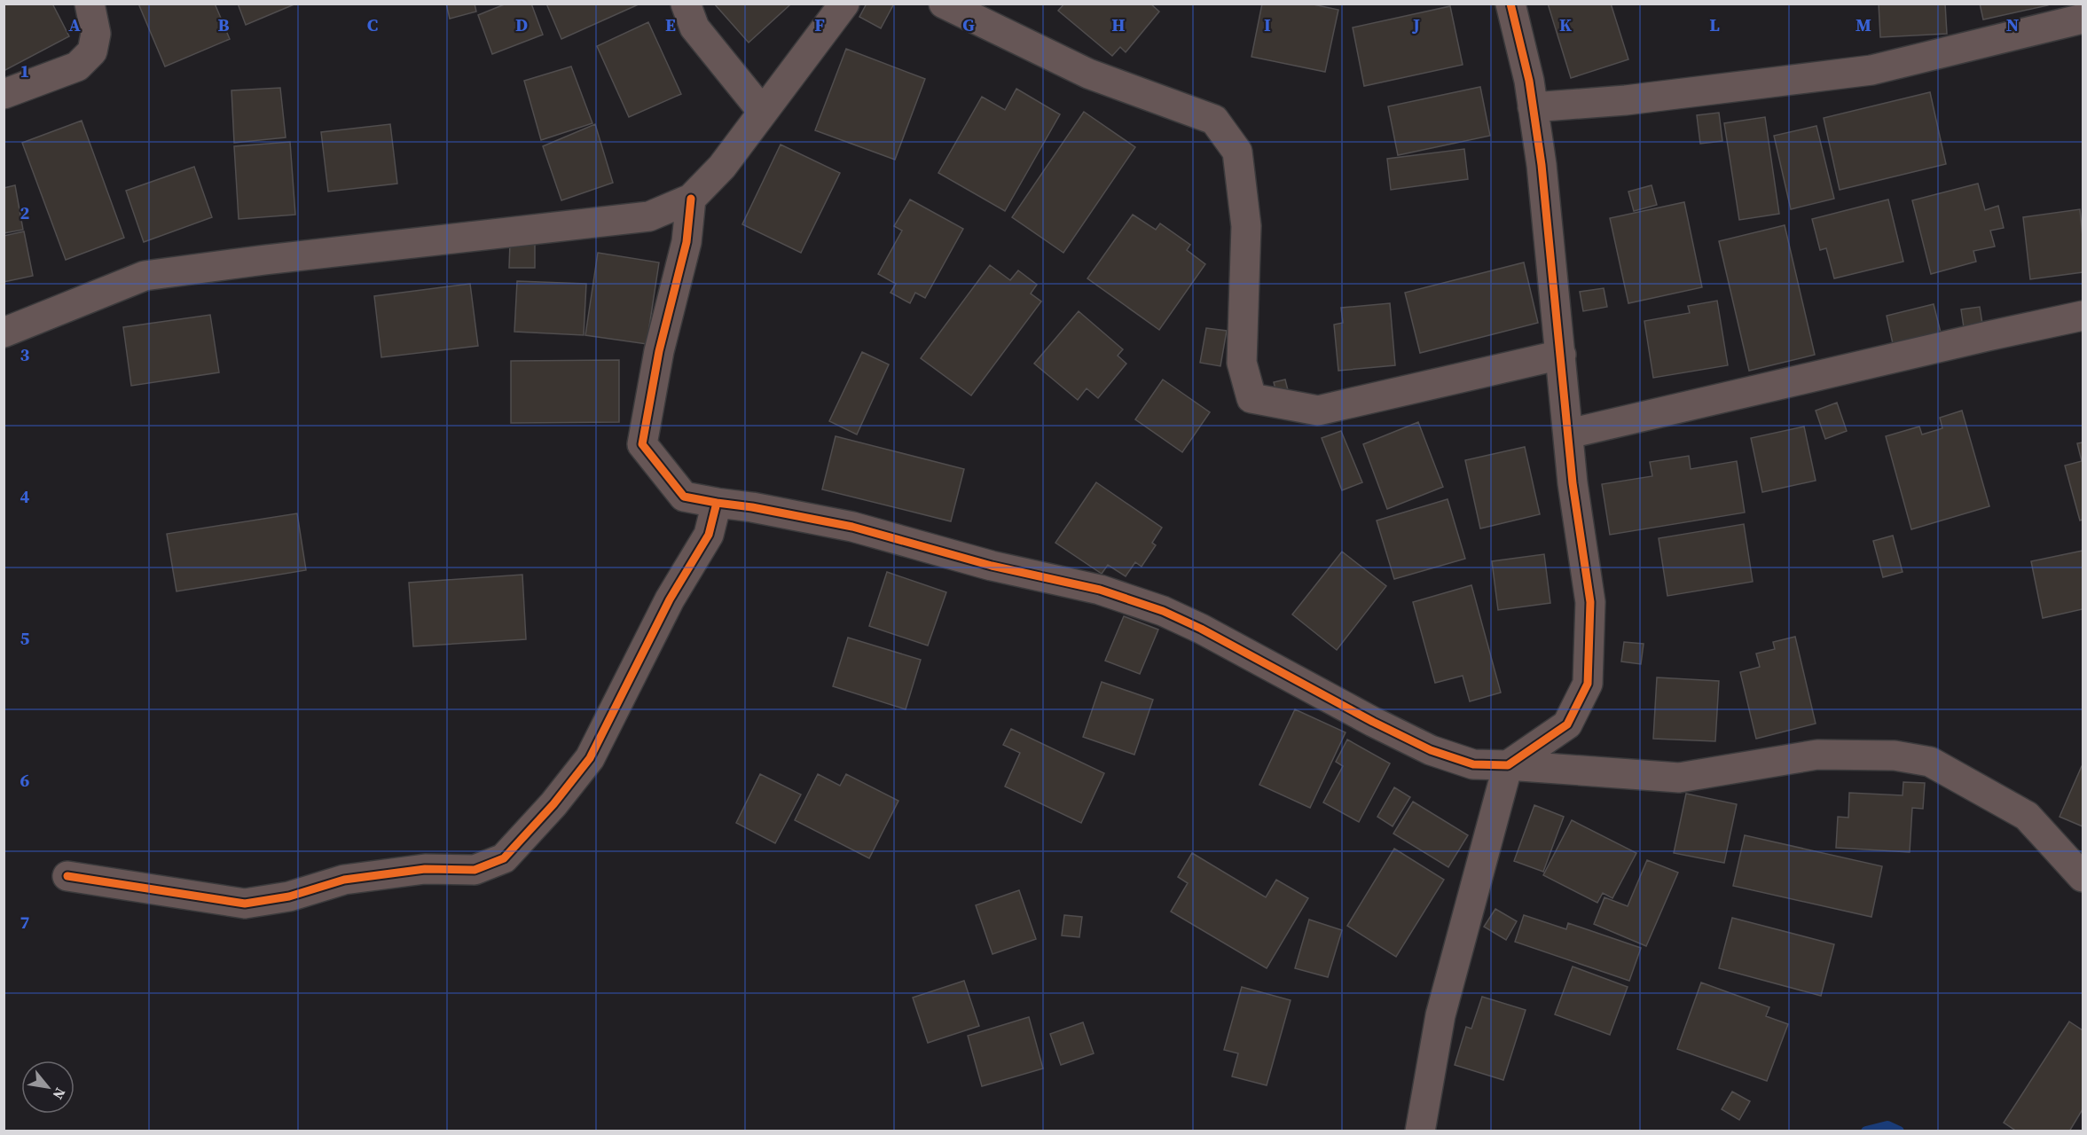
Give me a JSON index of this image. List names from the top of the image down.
{
  "north": "bottom right",
  "grid": {
    "columns": [
      "A",
      "B",
      "C",
      "D",
      "E",
      "F",
      "G",
      "H",
      "I",
      "J",
      "K",
      "L",
      "M",
      "N"
    ],
    "rows": [
      "1",
      "2",
      "3",
      "4",
      "5",
      "6",
      "7"
    ]
  }
}
